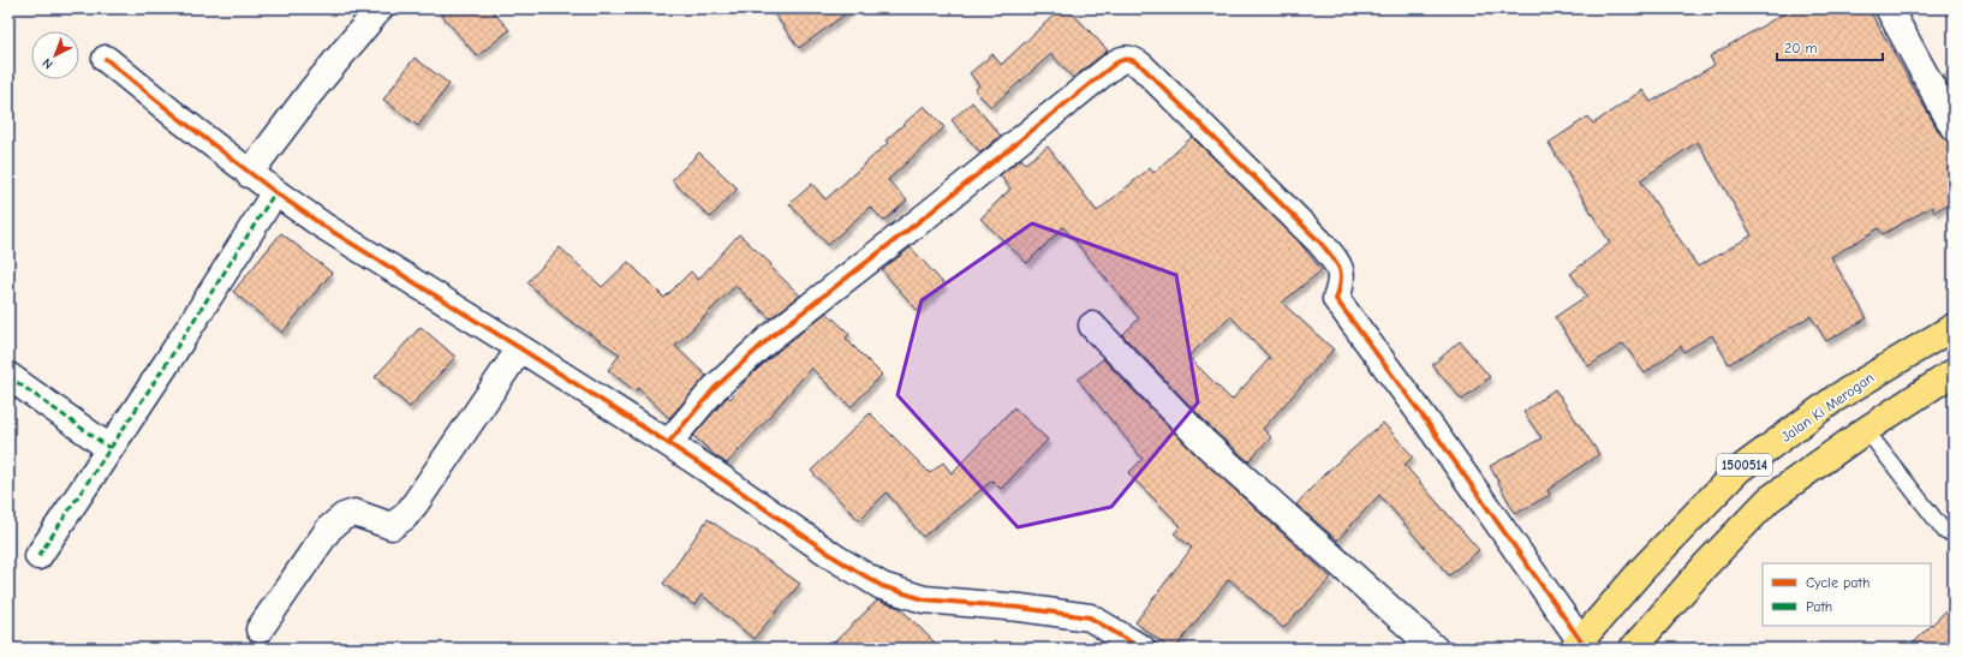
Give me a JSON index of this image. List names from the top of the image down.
{
  "streets": {
    "highway": ["Jalan Ki Merogan", "1500514"]
  },
  "legend": ["Cycle path", "Path"],
  "scale_bar": "20 m",
  "north": "bottom left"
}
